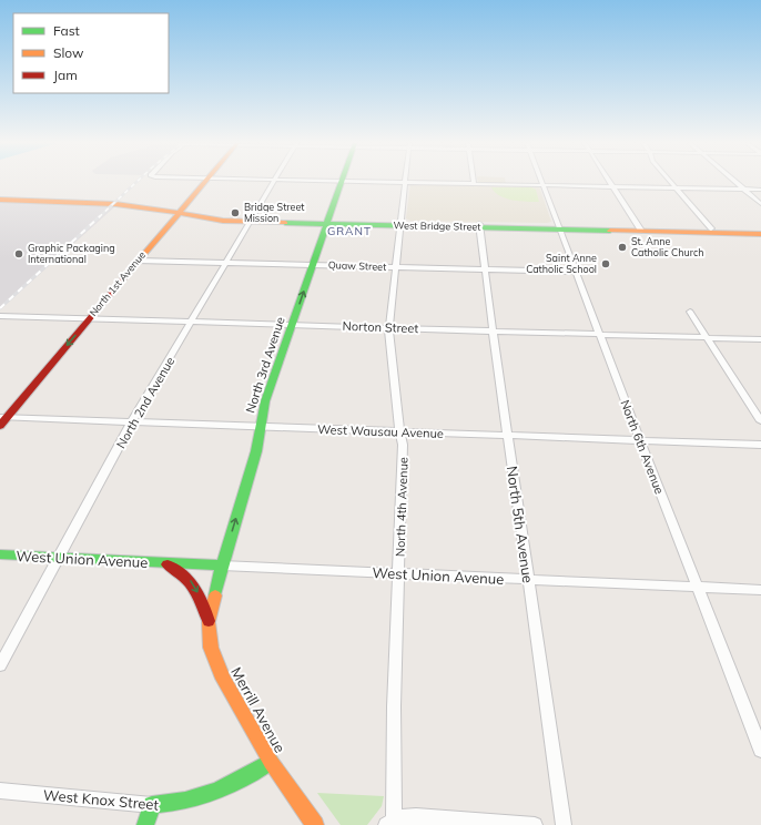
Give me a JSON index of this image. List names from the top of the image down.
{
  "streets": {
    "main road": [
      "West Bridge Street",
      "North 1st Avenue",
      "North 3rd Avenue",
      "West Union Avenue",
      "Merrill Avenue",
      "West Knox Street"
    ],
    "street": [
      "Quaw Street",
      "Norton Street",
      "North 2nd Avenue",
      "West Wausau Avenue",
      "North 6th Avenue",
      "North 4th Avenue",
      "North 5th Avenue"
    ]
  },
  "crossings": [
    ["West Bridge Street", "North 1st Avenue"],
    ["West Bridge Street", "North 3rd Avenue"],
    ["West Bridge Street", "North 2nd Avenue"],
    ["West Bridge Street", "North 6th Avenue"],
    ["West Bridge Street", "North 4th Avenue"],
    ["West Bridge Street", "North 5th Avenue"],
    ["Quaw Street", "North 1st Avenue"],
    ["Quaw Street", "North 3rd Avenue"],
    ["Quaw Street", "North 2nd Avenue"],
    ["Quaw Street", "North 6th Avenue"],
    ["Quaw Street", "North 4th Avenue"],
    ["Quaw Street", "North 5th Avenue"],
    ["North 1st Avenue", "Norton Street"],
    ["North 1st Avenue", "West Wausau Avenue"],
    ["Norton Street", "North 3rd Avenue"],
    ["Norton Street", "North 2nd Avenue"],
    ["Norton Street", "North 6th Avenue"],
    ["Norton Street", "North 4th Avenue"],
    ["Norton Street", "North 5th Avenue"],
    ["North 3rd Avenue", "West Wausau Avenue"],
    ["North 3rd Avenue", "West Union Avenue"],
    ["North 3rd Avenue", "Merrill Avenue"],
    ["North 2nd Avenue", "West Wausau Avenue"],
    ["North 2nd Avenue", "West Union Avenue"],
    ["West Wausau Avenue", "North 6th Avenue"],
    ["West Wausau Avenue", "North 4th Avenue"],
    ["West Wausau Avenue", "North 5th Avenue"],
    ["North 6th Avenue", "West Union Avenue"],
    ["North 4th Avenue", "West Union Avenue"],
    ["North 5th Avenue", "West Union Avenue"],
    ["Merrill Avenue", "West Knox Street"]
  ],
  "one_way": ["North 1st Avenue", "North 3rd Avenue"],
  "districts": ["GRANT"],
  "places": [
    "Bridge Street Mission",
    "St. Anne Catholic Church",
    "Graphic Packaging International",
    "Saint Anne Catholic School"
  ],
  "legend": ["Fast", "Slow", "Jam"]
}
